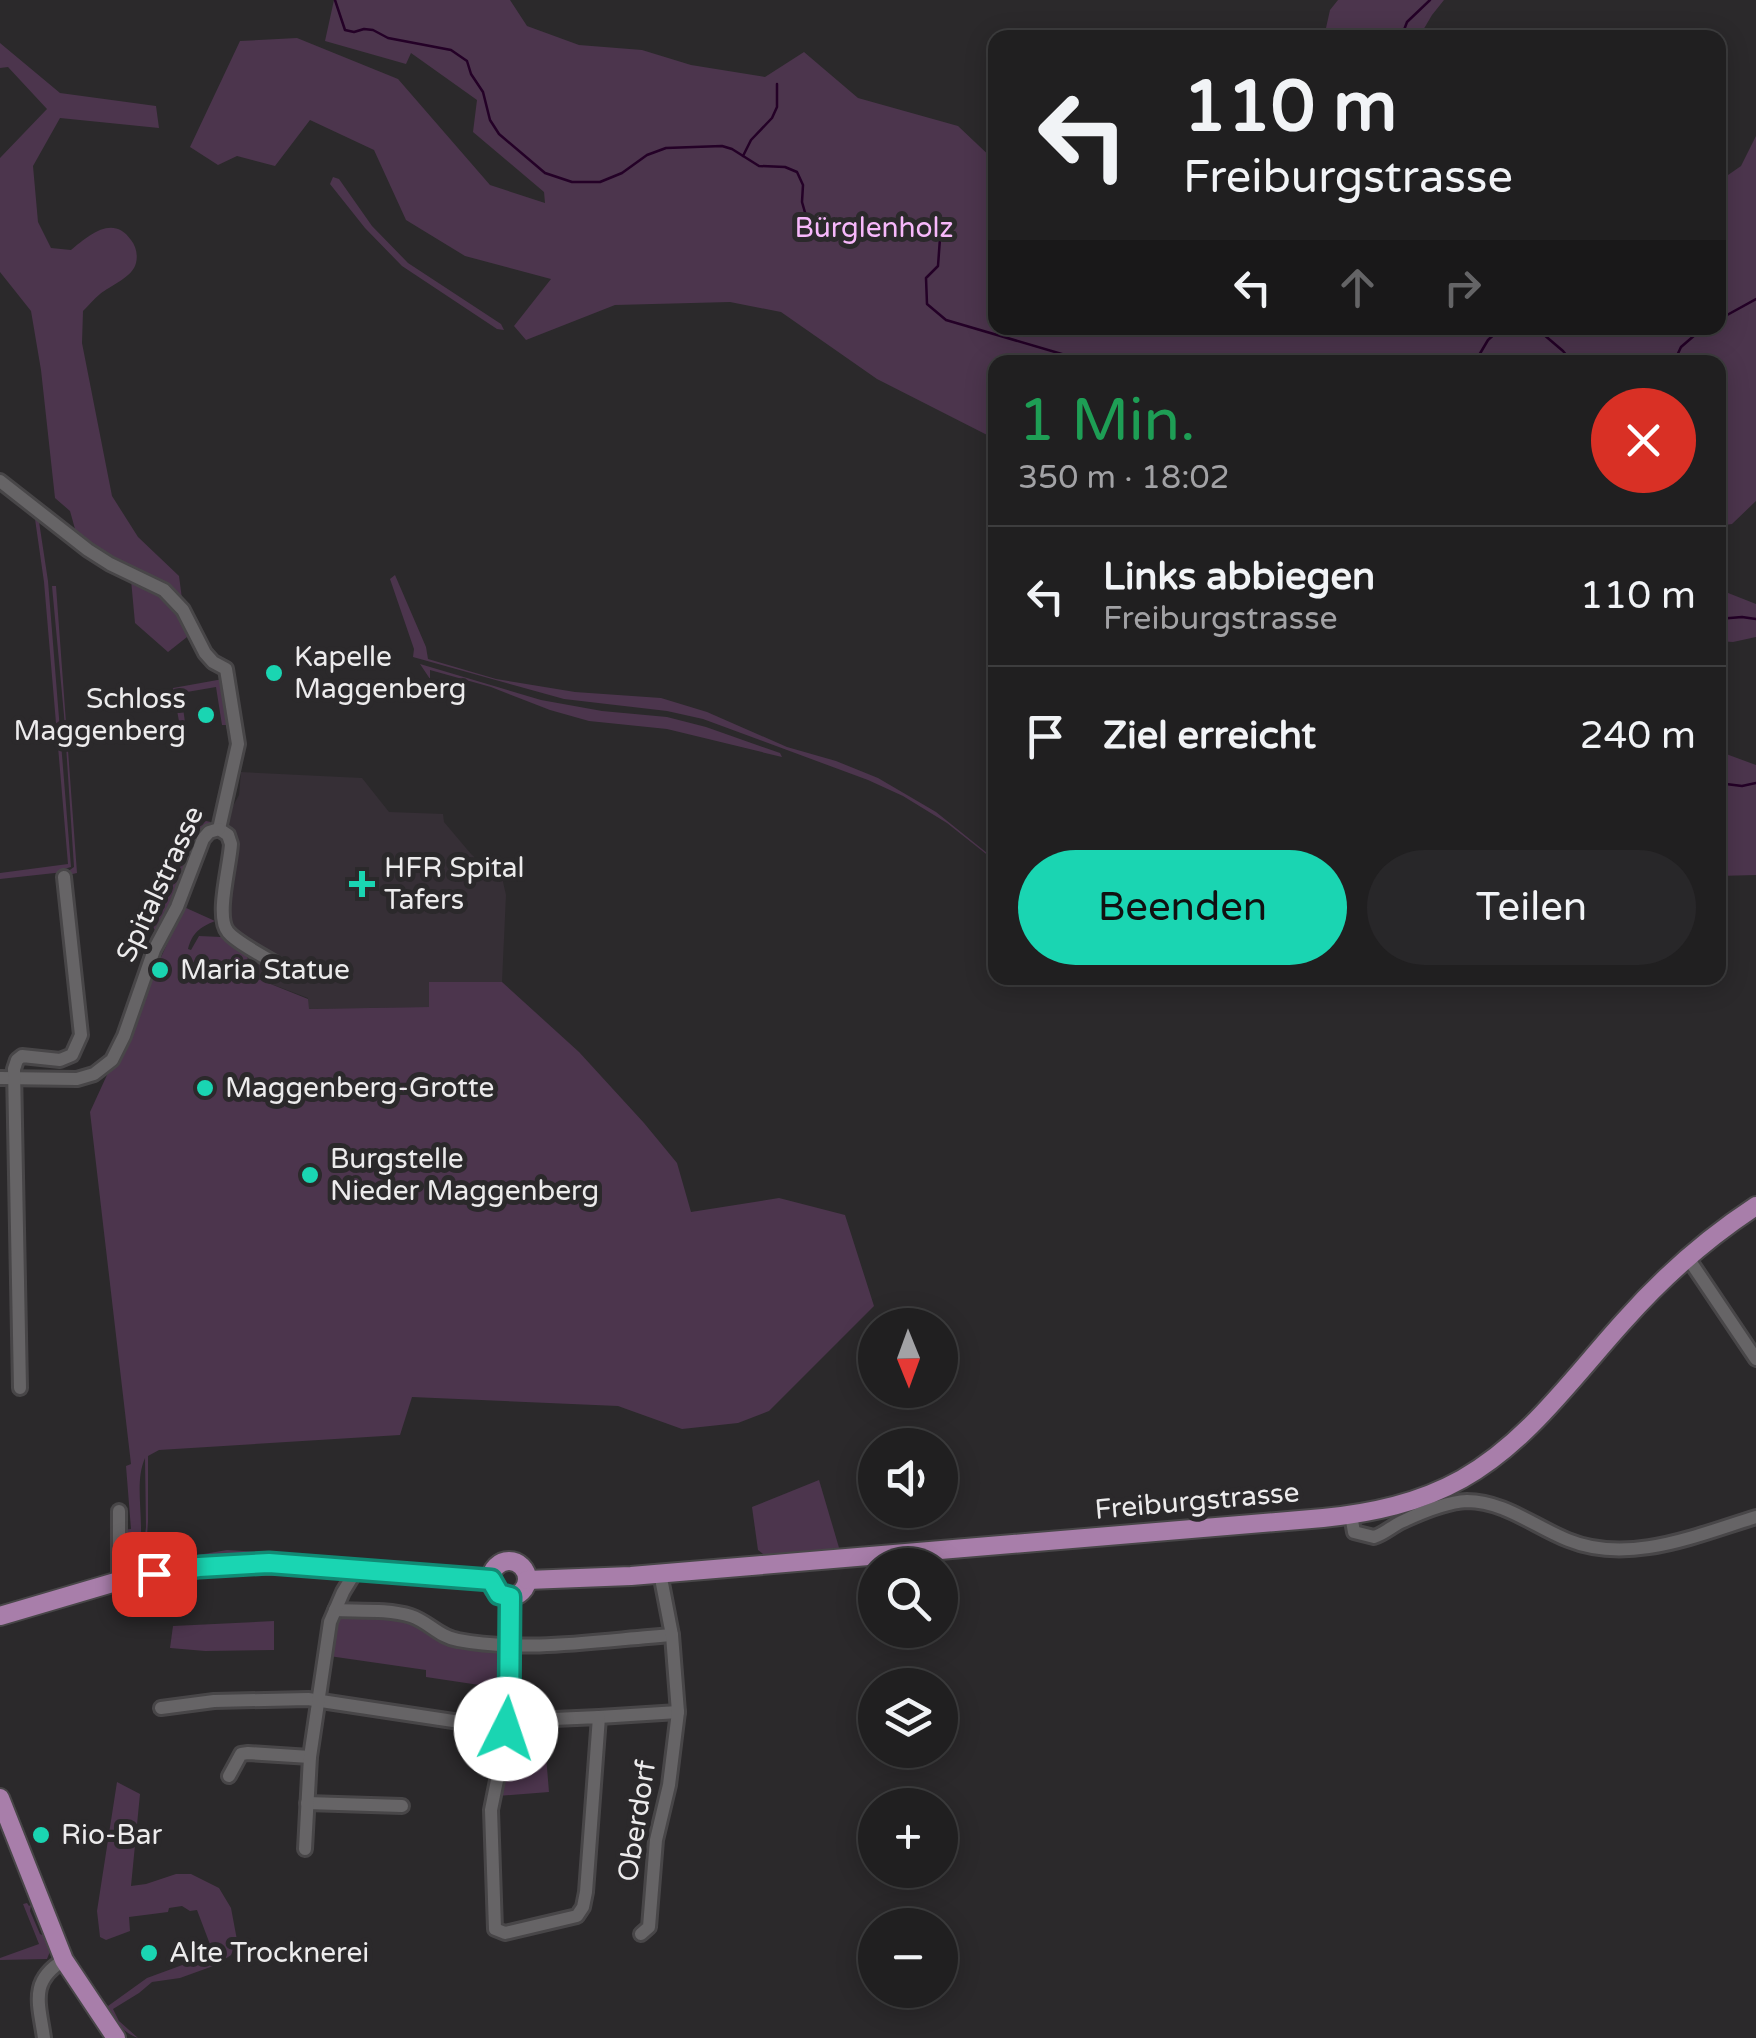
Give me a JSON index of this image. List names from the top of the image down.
{
  "streets": {
    "main road": ["Freiburgstrasse"],
    "street": ["Spitalstrasse", "Oberdorf"]
  },
  "crossings": [
    ["Freiburgstrasse", "Oberdorf"]
  ],
  "parks": ["Bürglenholz"],
  "places": {
    "other": [
      "Kapelle Maggenberg",
      "Schloss Maggenberg",
      "Maria Statue",
      "Maggenberg-Grotte",
      "Burgstelle Nieder Maggenberg",
      "Rio-Bar",
      "Alte Trocknerei"
    ],
    "health": ["HFR Spital Tafers"]
  },
  "north": "bottom",
  "page": {
    "turn": ["110 m", "Freiburgstrasse"],
    "heading": ["1 Min.", "350 m · 18:02"],
    "list": [
      {
        "name": "Links abbiegen",
        "note": "Freiburgstrasse",
        "value": "110 m"
      },
      {
        "name": "Ziel erreicht",
        "value": "240 m"
      }
    ],
    "buttons": ["Beenden", "Teilen"],
    "map_buttons": ["+", "−"]
  }
}
